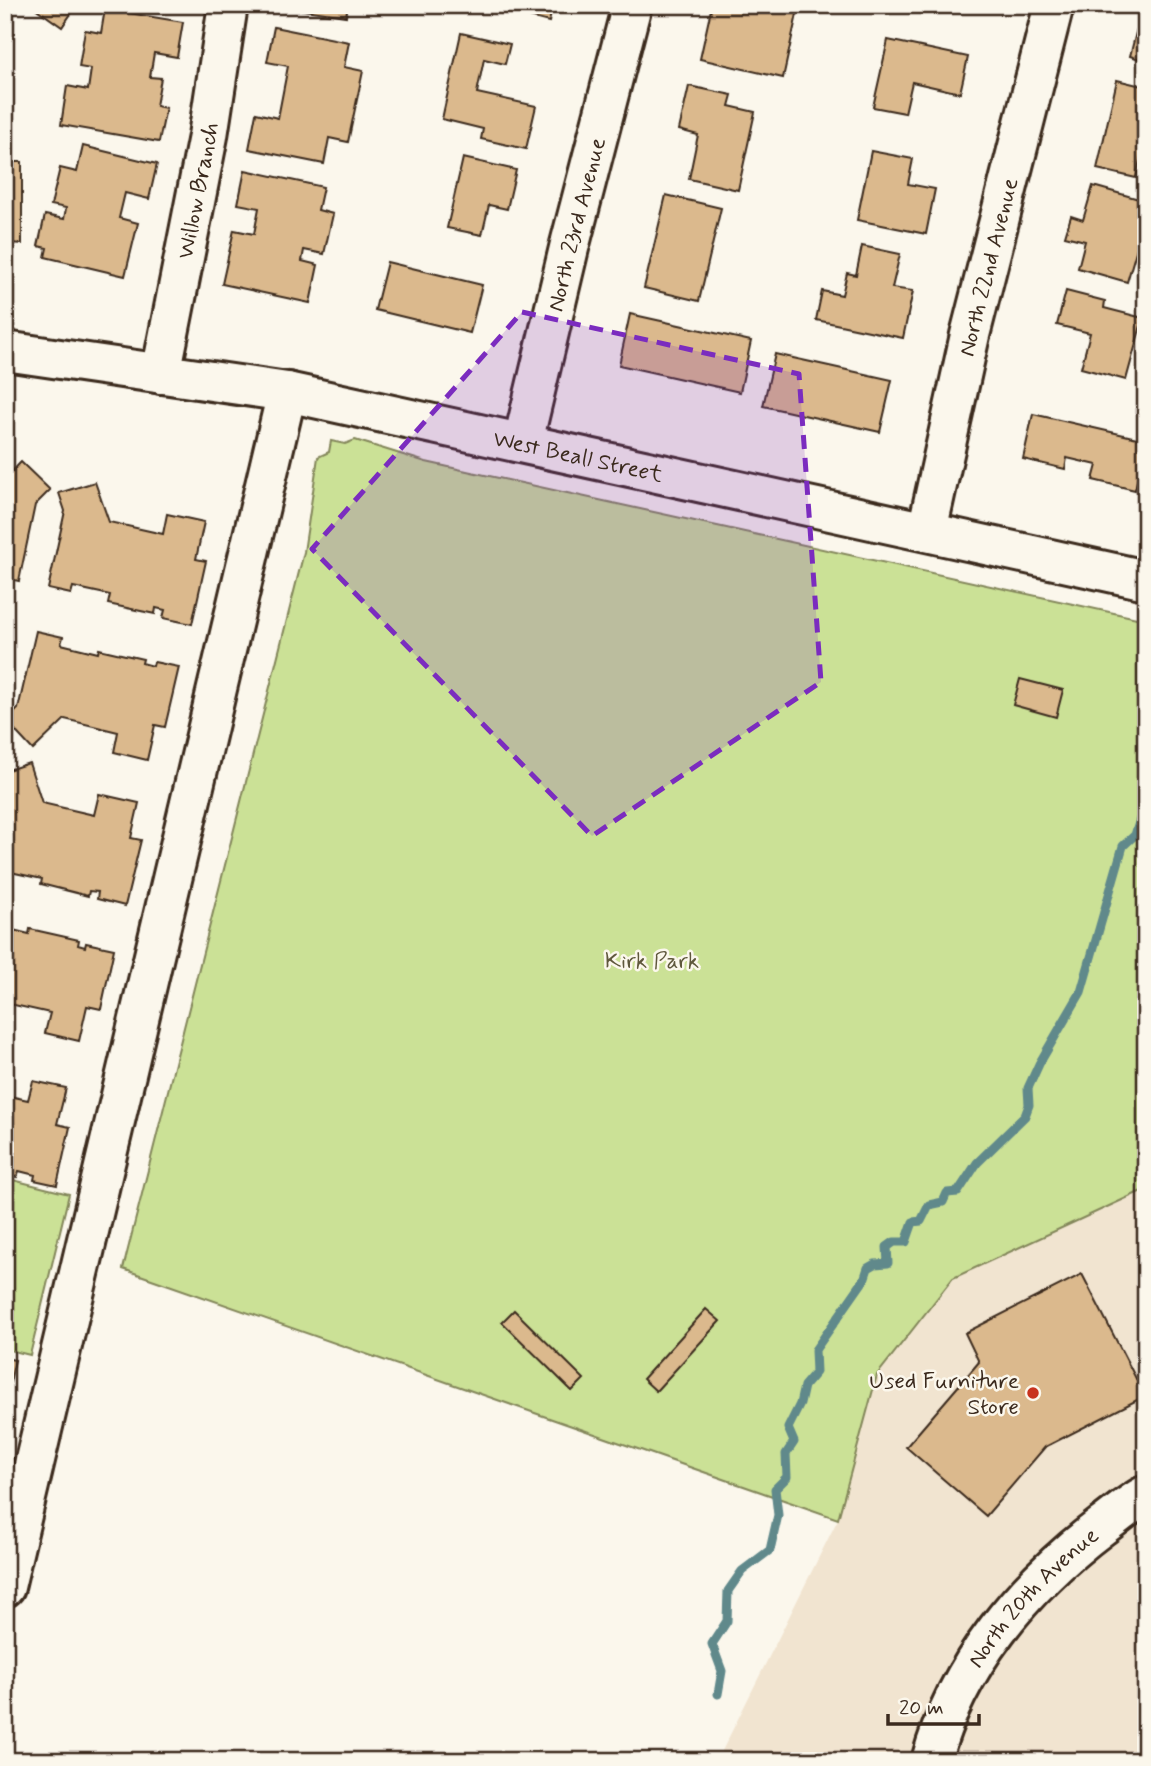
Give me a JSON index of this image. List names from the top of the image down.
{
  "streets": {
    "street": [
      "Willow Branch",
      "North 23rd Avenue",
      "North 22nd Avenue",
      "West Beall Street",
      "North 20th Avenue"
    ]
  },
  "crossings": [
    ["Willow Branch", "West Beall Street"],
    ["North 23rd Avenue", "West Beall Street"],
    ["North 22nd Avenue", "West Beall Street"]
  ],
  "parks": ["Kirk Park"],
  "places": ["Used Furniture Store"],
  "scale_bar": "20 m"
}
